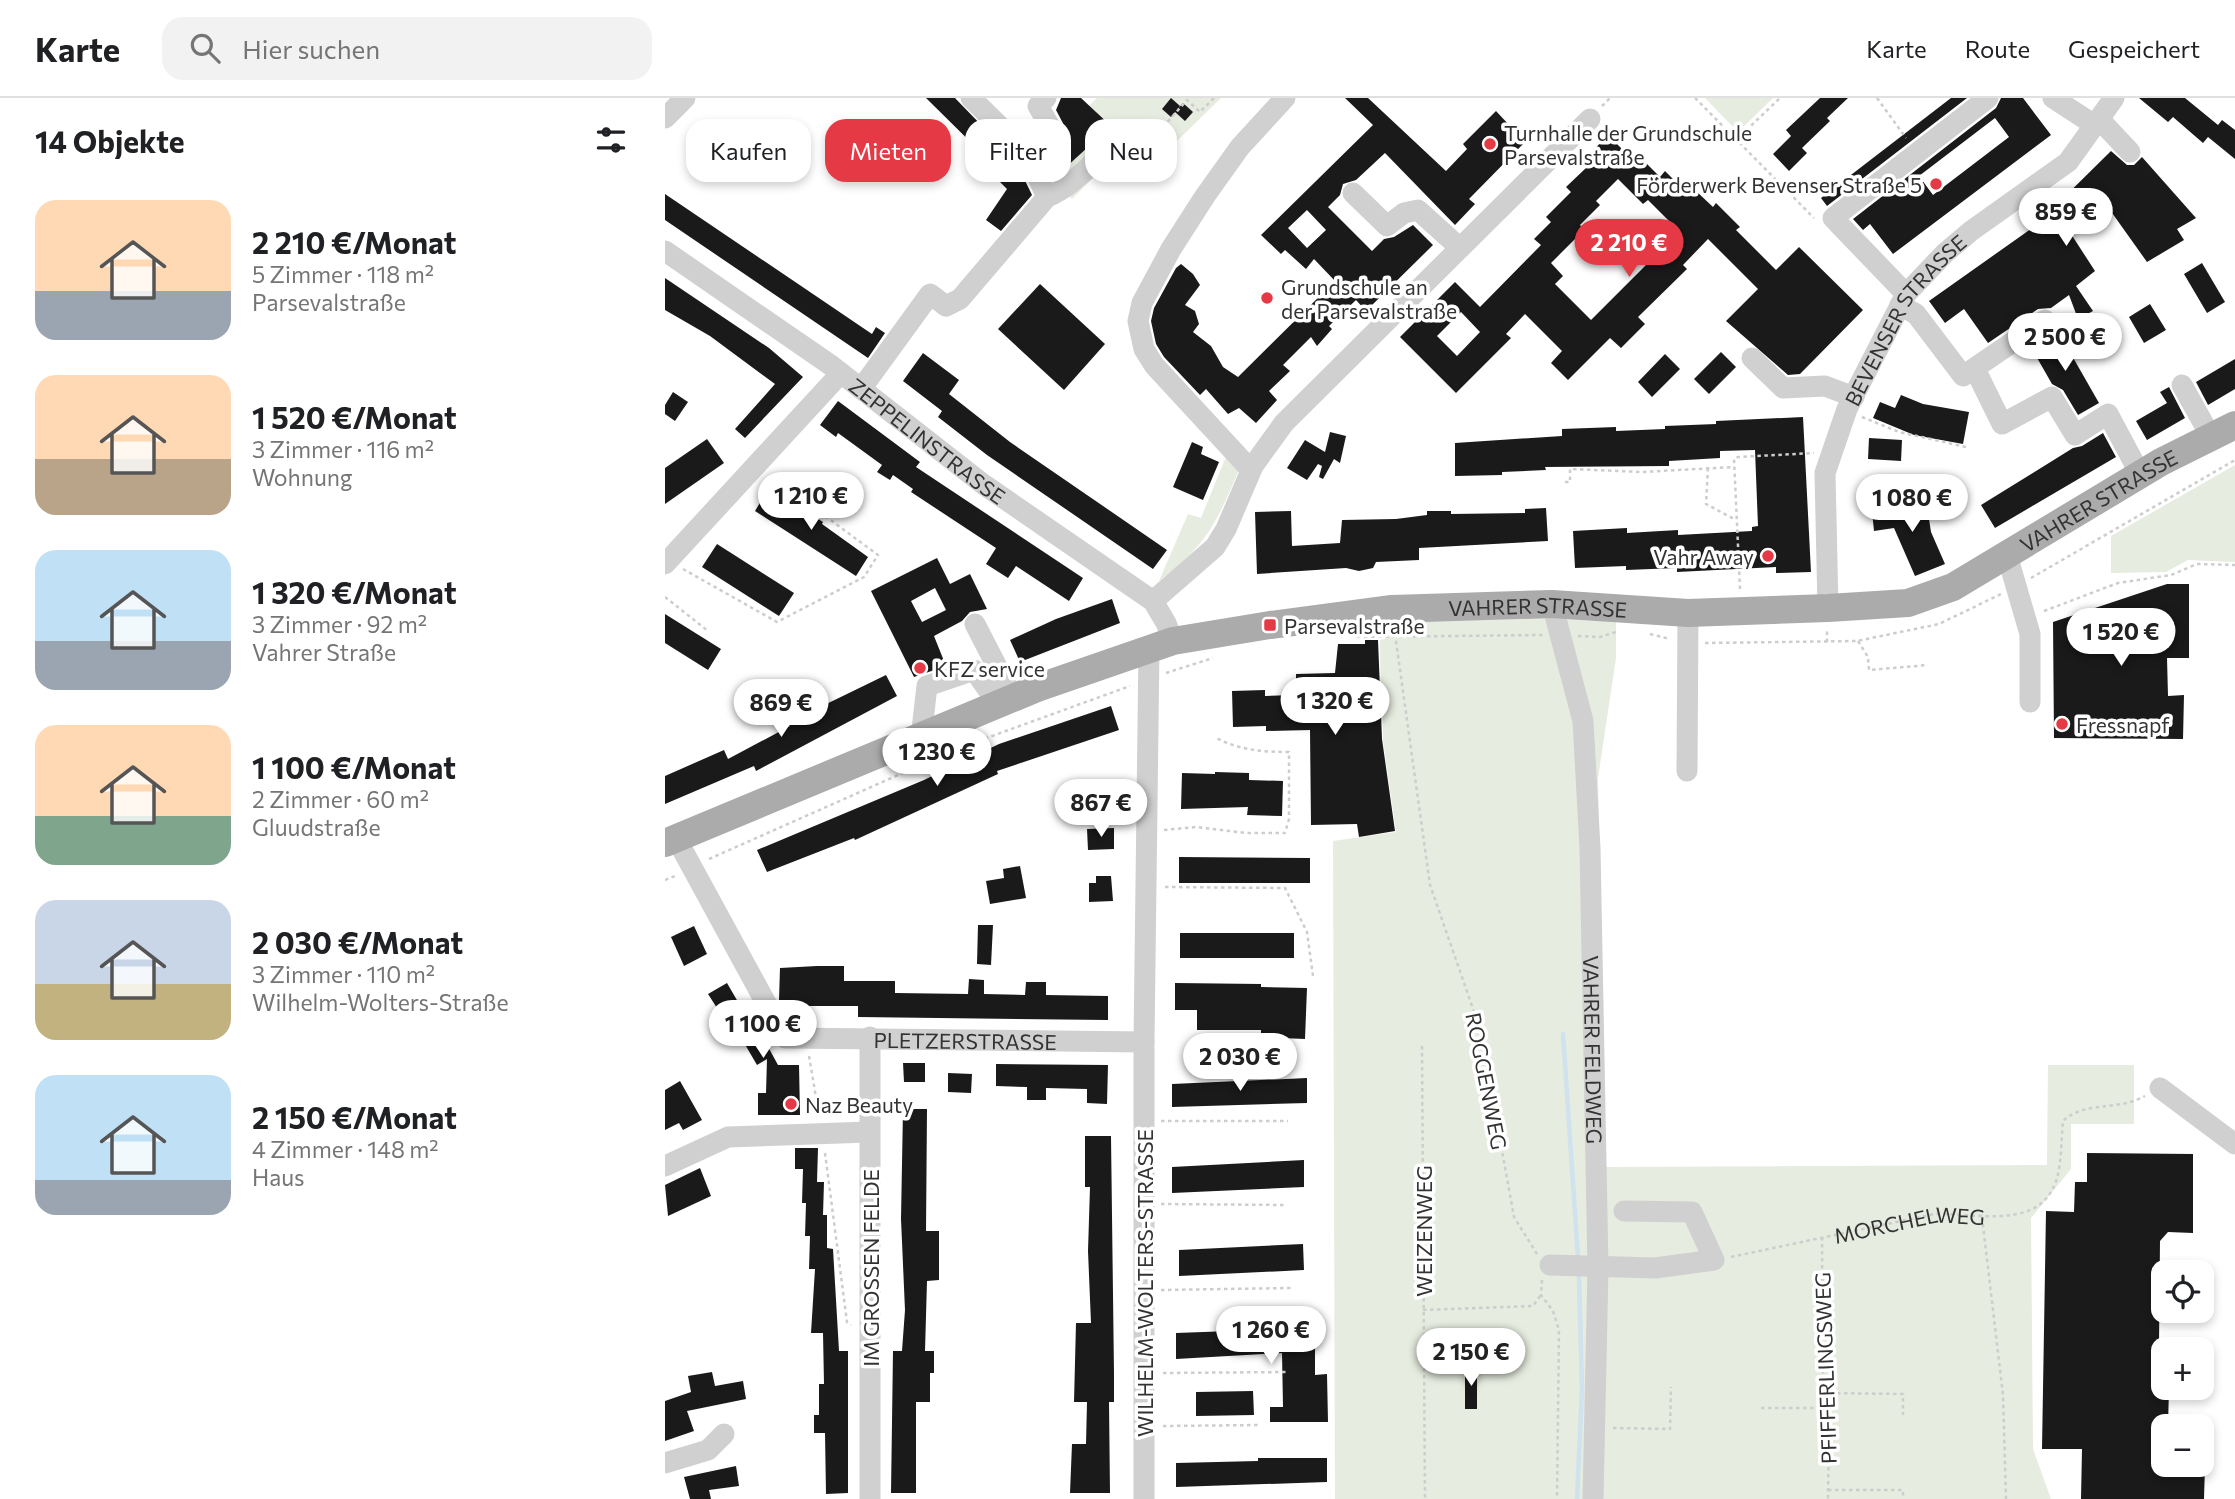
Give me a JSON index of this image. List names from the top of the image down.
{
  "streets": {
    "main road": ["VAHRER STRASSE"],
    "street": [
      "BEVENSER STRASSE",
      "ZEPPELINSTRASSE",
      "PLETZERSTRASSE",
      "VAHRER FELDWEG",
      "IM GROSSEN FELDE",
      "WILHELM-WOLTERS-STRASSE"
    ],
    "path": [
      "ROGGENWEG",
      "WEIZENWEG",
      "MORCHELWEG",
      "PFIFFERLINGSWEG"
    ]
  },
  "crossings": [
    ["BEVENSER STRASSE", "VAHRER STRASSE"],
    ["ZEPPELINSTRASSE", "VAHRER STRASSE"],
    ["ZEPPELINSTRASSE", "WILHELM-WOLTERS-STRASSE"],
    ["VAHRER STRASSE", "VAHRER FELDWEG"],
    ["VAHRER STRASSE", "ROGGENWEG"],
    ["VAHRER STRASSE", "WILHELM-WOLTERS-STRASSE"],
    ["PLETZERSTRASSE", "IM GROSSEN FELDE"],
    ["PLETZERSTRASSE", "WILHELM-WOLTERS-STRASSE"],
    ["MORCHELWEG", "PFIFFERLINGSWEG"]
  ],
  "places": {
    "other": [
      "Turnhalle der Grundschule Parsevalstraße",
      "Förderwerk Bevenser Straße 5",
      "Grundschule an der Parsevalstraße",
      "Vahr Away",
      "KFZ service",
      "Fressnapf",
      "Naz Beauty"
    ],
    "transit": ["Parsevalstraße"]
  },
  "page": {
    "header": "Karte",
    "search": "Hier suchen",
    "nav": ["Karte", "Route", "Gespeichert"],
    "heading": "14 Objekte",
    "chip": [
      "Kaufen",
      "Mieten",
      "Filter",
      "Neu"
    ],
    "list": [
      {
        "name": "2 210 €/Monat",
        "note": "5 Zimmer · 118 m² · Parsevalstraße"
      },
      {
        "name": "1 520 €/Monat",
        "note": "3 Zimmer · 116 m² · Wohnung"
      },
      {
        "name": "1 320 €/Monat",
        "note": "3 Zimmer · 92 m² · Vahrer Straße"
      },
      {
        "name": "1 100 €/Monat",
        "note": "2 Zimmer · 60 m² · Gluudstraße"
      },
      {
        "name": "2 030 €/Monat",
        "note": "3 Zimmer · 110 m² · Wilhelm-Wolters-Straße"
      },
      {
        "name": "2 150 €/Monat",
        "note": "4 Zimmer · 148 m² · Haus"
      }
    ],
    "price": [
      "859 €",
      "2 210 €",
      "2 500 €",
      "1 210 €",
      "1 080 €",
      "1 520 €",
      "1 320 €",
      "869 €",
      "1 230 €",
      "867 €",
      "1 100 €",
      "2 030 €",
      "1 260 €",
      "2 150 €"
    ],
    "map_buttons": ["+", "−"]
  }
}
